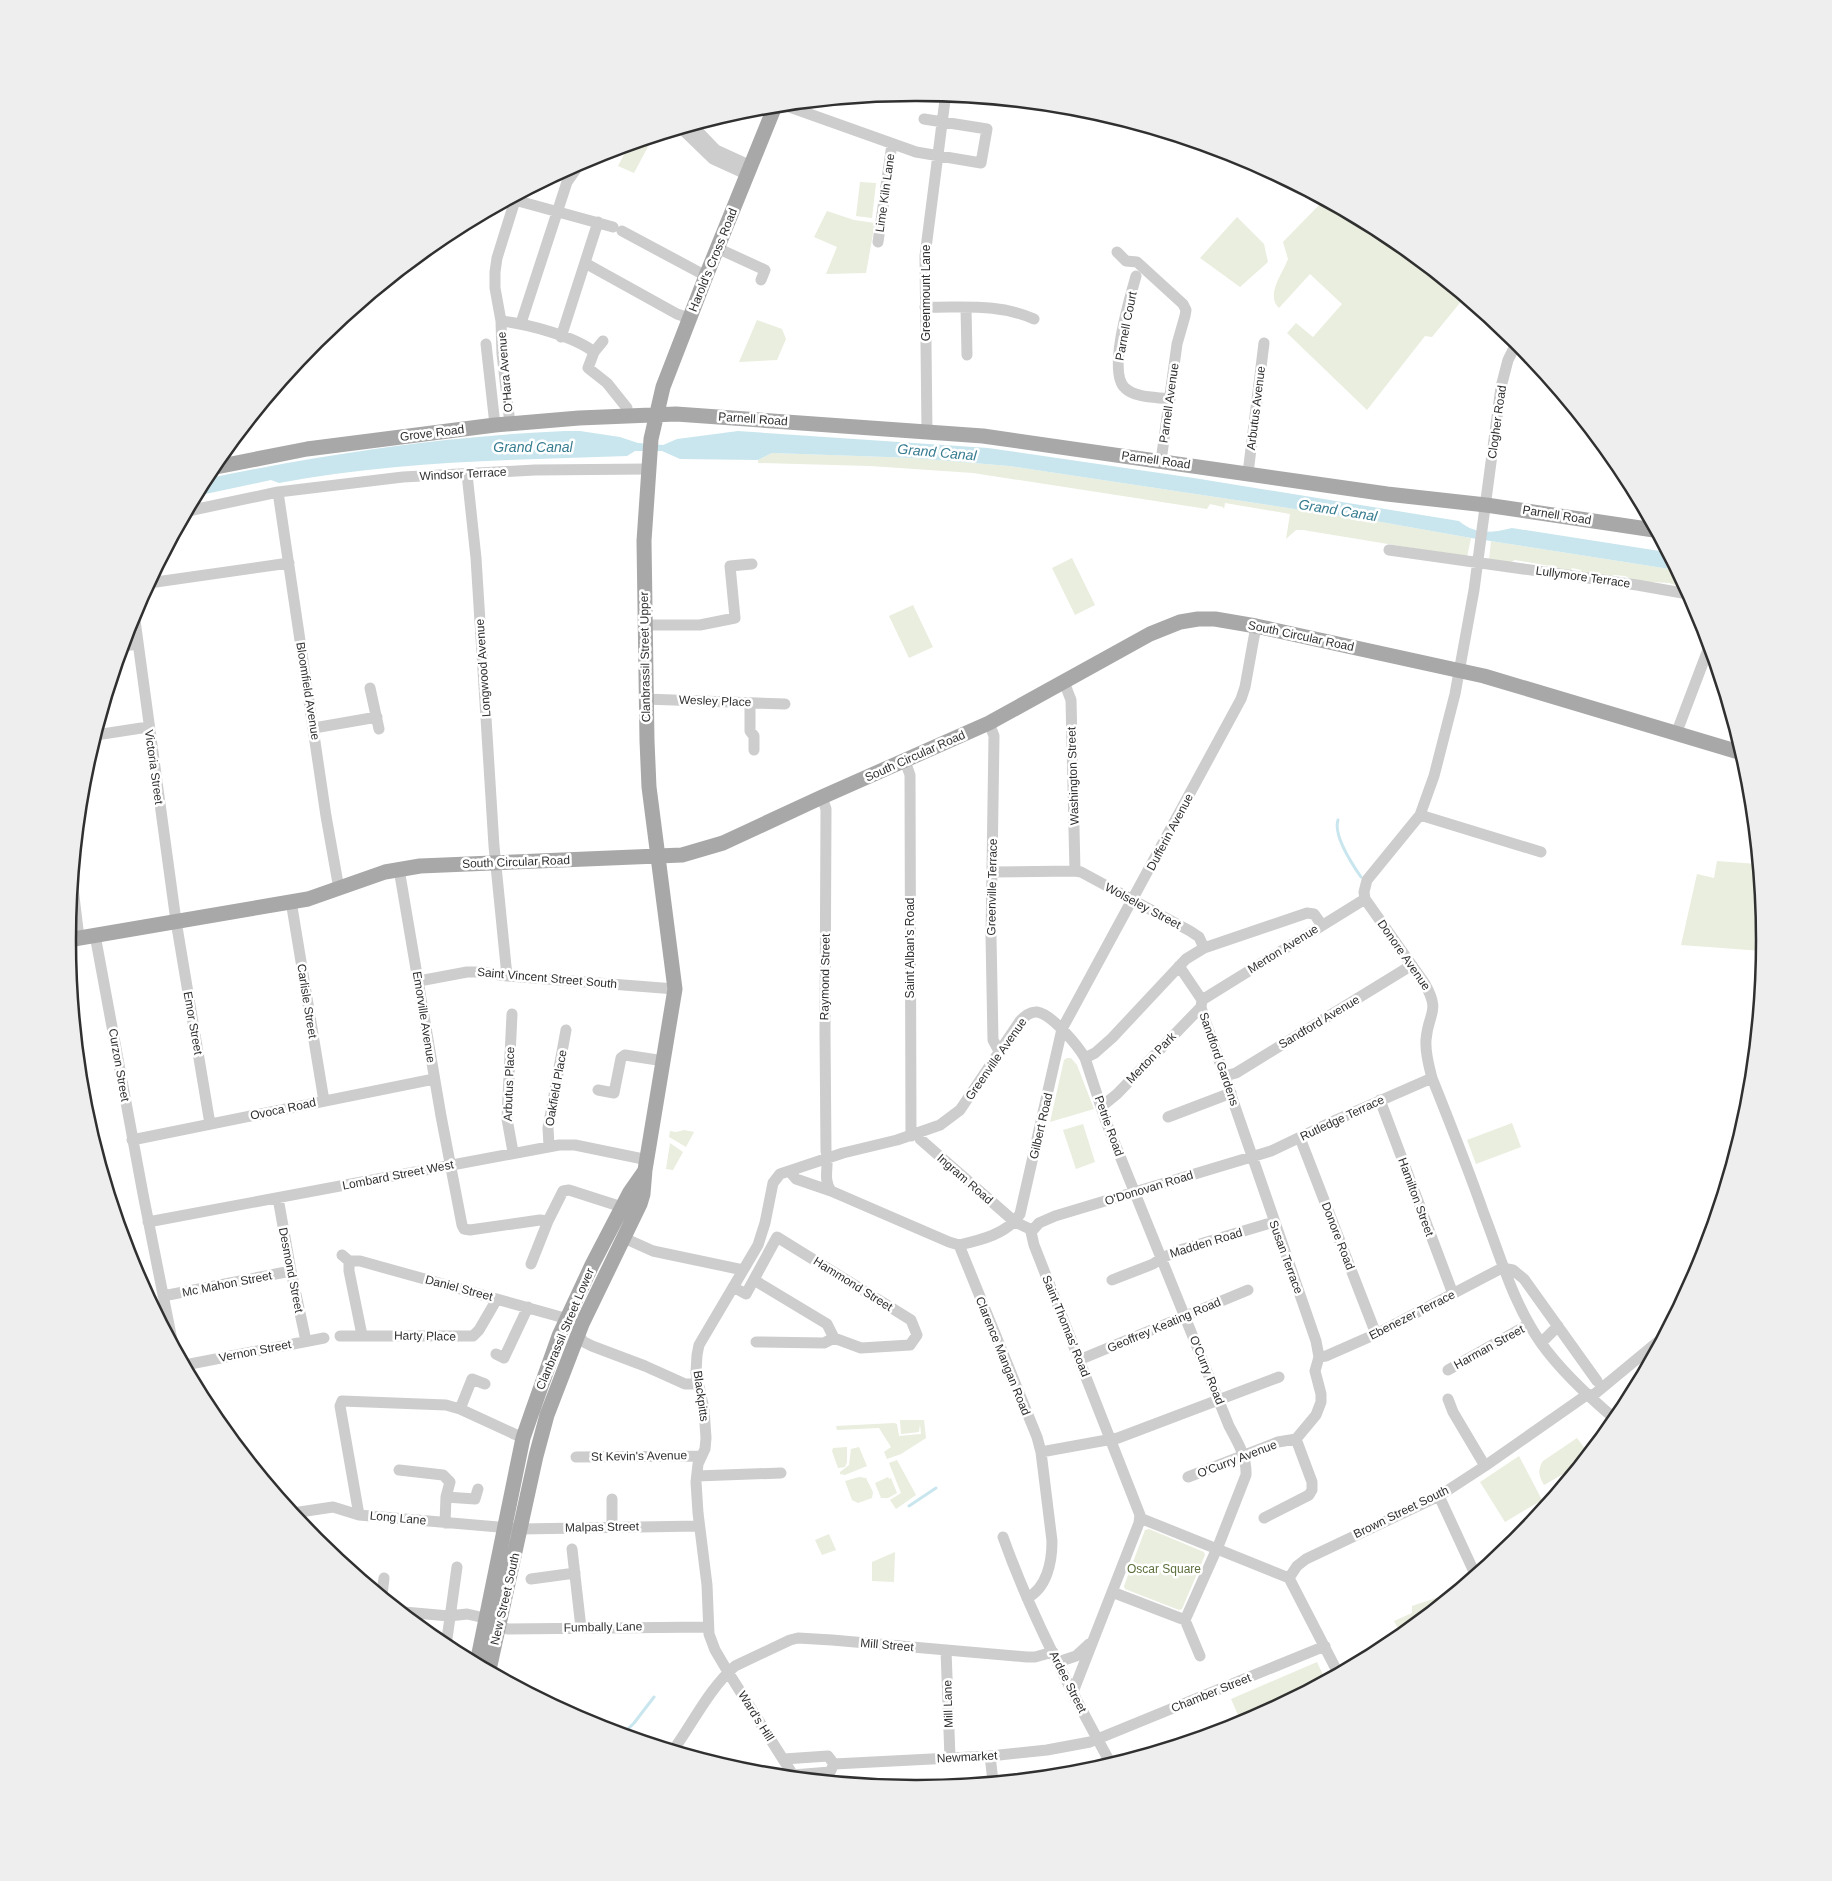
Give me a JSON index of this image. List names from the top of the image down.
{
  "streets": {
    "main road": [
      "Harold's Cross Road",
      "Parnell Road",
      "Grove Road",
      "South Circular Road",
      "Clanbrassil Street Upper",
      "Clanbrassil Street Lower",
      "New Street South"
    ],
    "street": [
      "Lime Kiln Lane",
      "Greenmount Lane",
      "Parnell Court",
      "O'Hara Avenue",
      "Parnell Avenue",
      "Arbutus Avenue",
      "Clogher Road",
      "Windsor Terrace",
      "Lullymore Terrace",
      "Longwood Avenue",
      "Bloomfield Avenue",
      "Wesley Place",
      "Victoria Street",
      "Washington Street",
      "Dufferin Avenue",
      "Greenville Terrace",
      "Wolseley Street",
      "Saint Alban's Road",
      "Merton Avenue",
      "Donore Avenue",
      "Raymond Street",
      "Saint Vincent Street South",
      "Carlisle Street",
      "Emorville Avenue",
      "Sandford Avenue",
      "Emor Street",
      "Merton Park",
      "Greenville Avenue",
      "Sandford Gardens",
      "Curzon Street",
      "Arbutus Place",
      "Oakfield Place",
      "Ovoca Road",
      "Rutledge Terrace",
      "Gilbert Road",
      "Petrie Road",
      "Lombard Street West",
      "Ingram Road",
      "O'Donovan Road",
      "Hamilton Street",
      "Donore Road",
      "Madden Road",
      "Susan Terrace",
      "Desmond Street",
      "Mc Mahon Street",
      "Hammond Street",
      "Daniel Street",
      "Ebenezer Terrace",
      "Geoffrey Keating Road",
      "Saint Thomas' Road",
      "Harty Place",
      "Harman Street",
      "Vernon Street",
      "Clarence Mangan Road",
      "O'Curry Road",
      "Blackpitts",
      "St Kevin's Avenue",
      "O'Curry Avenue",
      "Brown Street South",
      "Long Lane",
      "Malpas Street",
      "Fumbally Lane",
      "Mill Street",
      "Ardee Street",
      "Chamber Street",
      "Mill Lane",
      "Ward's Hill",
      "Newmarket"
    ]
  },
  "crossings": [
    ["Harold's Cross Road", "Parnell Road"],
    ["Harold's Cross Road", "Grove Road"],
    ["Harold's Cross Road", "Clanbrassil Street Upper"],
    ["Greenmount Lane", "Parnell Road"],
    ["Parnell Court", "Parnell Avenue"],
    ["O'Hara Avenue", "Grove Road"],
    ["Parnell Avenue", "Parnell Road"],
    ["Arbutus Avenue", "Parnell Road"],
    ["Parnell Road", "Clogher Road"],
    ["Parnell Road", "Grove Road"],
    ["Clogher Road", "Lullymore Terrace"],
    ["Windsor Terrace", "Clanbrassil Street Upper"],
    ["Windsor Terrace", "Longwood Avenue"],
    ["Windsor Terrace", "Bloomfield Avenue"],
    ["South Circular Road", "Clanbrassil Street Upper"],
    ["South Circular Road", "Longwood Avenue"],
    ["South Circular Road", "Bloomfield Avenue"],
    ["South Circular Road", "Victoria Street"],
    ["South Circular Road", "Washington Street"],
    ["South Circular Road", "Dufferin Avenue"],
    ["South Circular Road", "Greenville Terrace"],
    ["South Circular Road", "Saint Alban's Road"],
    ["South Circular Road", "Raymond Street"],
    ["South Circular Road", "Carlisle Street"],
    ["South Circular Road", "Emorville Avenue"],
    ["South Circular Road", "Emor Street"],
    ["South Circular Road", "Curzon Street"],
    ["South Circular Road", "Clanbrassil Street Lower"],
    ["Clanbrassil Street Upper", "Wesley Place"],
    ["Clanbrassil Street Upper", "Clanbrassil Street Lower"],
    ["Longwood Avenue", "Saint Vincent Street South"],
    ["Victoria Street", "Emor Street"],
    ["Washington Street", "Wolseley Street"],
    ["Dufferin Avenue", "Wolseley Street"],
    ["Dufferin Avenue", "Greenville Avenue"],
    ["Dufferin Avenue", "Gilbert Road"],
    ["Greenville Terrace", "Greenville Avenue"],
    ["Saint Alban's Road", "Greenville Avenue"],
    ["Saint Alban's Road", "Ingram Road"],
    ["Merton Avenue", "Donore Avenue"],
    ["Merton Avenue", "Merton Park"],
    ["Merton Avenue", "Sandford Gardens"],
    ["Donore Avenue", "Sandford Avenue"],
    ["Donore Avenue", "Rutledge Terrace"],
    ["Donore Avenue", "Ebenezer Terrace"],
    ["Donore Avenue", "Harman Street"],
    ["Donore Avenue", "Brown Street South"],
    ["Raymond Street", "Greenville Avenue"],
    ["Saint Vincent Street South", "Emorville Avenue"],
    ["Saint Vincent Street South", "Clanbrassil Street Lower"],
    ["Carlisle Street", "Ovoca Road"],
    ["Emorville Avenue", "Ovoca Road"],
    ["Emorville Avenue", "Lombard Street West"],
    ["Sandford Avenue", "Sandford Gardens"],
    ["Emor Street", "Ovoca Road"],
    ["Merton Park", "Sandford Gardens"],
    ["Merton Park", "Petrie Road"],
    ["Greenville Avenue", "Gilbert Road"],
    ["Greenville Avenue", "Petrie Road"],
    ["Greenville Avenue", "Ingram Road"],
    ["Greenville Avenue", "Blackpitts"],
    ["Sandford Gardens", "Rutledge Terrace"],
    ["Sandford Gardens", "O'Donovan Road"],
    ["Sandford Gardens", "Susan Terrace"],
    ["Curzon Street", "Ovoca Road"],
    ["Curzon Street", "Lombard Street West"],
    ["Curzon Street", "Mc Mahon Street"],
    ["Arbutus Place", "Lombard Street West"],
    ["Oakfield Place", "Lombard Street West"],
    ["Rutledge Terrace", "O'Donovan Road"],
    ["Rutledge Terrace", "Hamilton Street"],
    ["Rutledge Terrace", "Donore Road"],
    ["Rutledge Terrace", "Susan Terrace"],
    ["Gilbert Road", "Ingram Road"],
    ["Petrie Road", "O'Donovan Road"],
    ["Petrie Road", "O'Curry Road"],
    ["Lombard Street West", "Desmond Street"],
    ["Lombard Street West", "Clanbrassil Street Lower"],
    ["Ingram Road", "O'Donovan Road"],
    ["Ingram Road", "Saint Thomas' Road"],
    ["O'Donovan Road", "Susan Terrace"],
    ["O'Donovan Road", "Saint Thomas' Road"],
    ["O'Donovan Road", "O'Curry Road"],
    ["Hamilton Street", "Ebenezer Terrace"],
    ["Donore Road", "Ebenezer Terrace"],
    ["Madden Road", "Susan Terrace"],
    ["Madden Road", "O'Curry Road"],
    ["Susan Terrace", "Ebenezer Terrace"],
    ["Susan Terrace", "O'Curry Avenue"],
    ["Desmond Street", "Mc Mahon Street"],
    ["Desmond Street", "Vernon Street"],
    ["Daniel Street", "Clanbrassil Street Lower"],
    ["Daniel Street", "Harty Place"],
    ["Geoffrey Keating Road", "Saint Thomas' Road"],
    ["Geoffrey Keating Road", "O'Curry Road"],
    ["Clanbrassil Street Lower", "Long Lane"],
    ["Clanbrassil Street Lower", "Malpas Street"],
    ["Clanbrassil Street Lower", "New Street South"],
    ["Clarence Mangan Road", "Ardee Street"],
    ["O'Curry Road", "O'Curry Avenue"],
    ["Blackpitts", "St Kevin's Avenue"],
    ["Blackpitts", "Malpas Street"],
    ["Blackpitts", "Fumbally Lane"],
    ["Blackpitts", "Mill Street"],
    ["Blackpitts", "Ward's Hill"],
    ["Long Lane", "Malpas Street"],
    ["Long Lane", "New Street South"],
    ["Malpas Street", "New Street South"],
    ["New Street South", "Fumbally Lane"],
    ["Mill Street", "Ardee Street"],
    ["Mill Street", "Mill Lane"],
    ["Mill Street", "Ward's Hill"],
    ["Ardee Street", "Chamber Street"],
    ["Ardee Street", "Newmarket"],
    ["Chamber Street", "Newmarket"],
    ["Mill Lane", "Newmarket"],
    ["Ward's Hill", "Newmarket"]
  ],
  "water": ["Grand Canal"],
  "parks": ["Oscar Square"]
}
